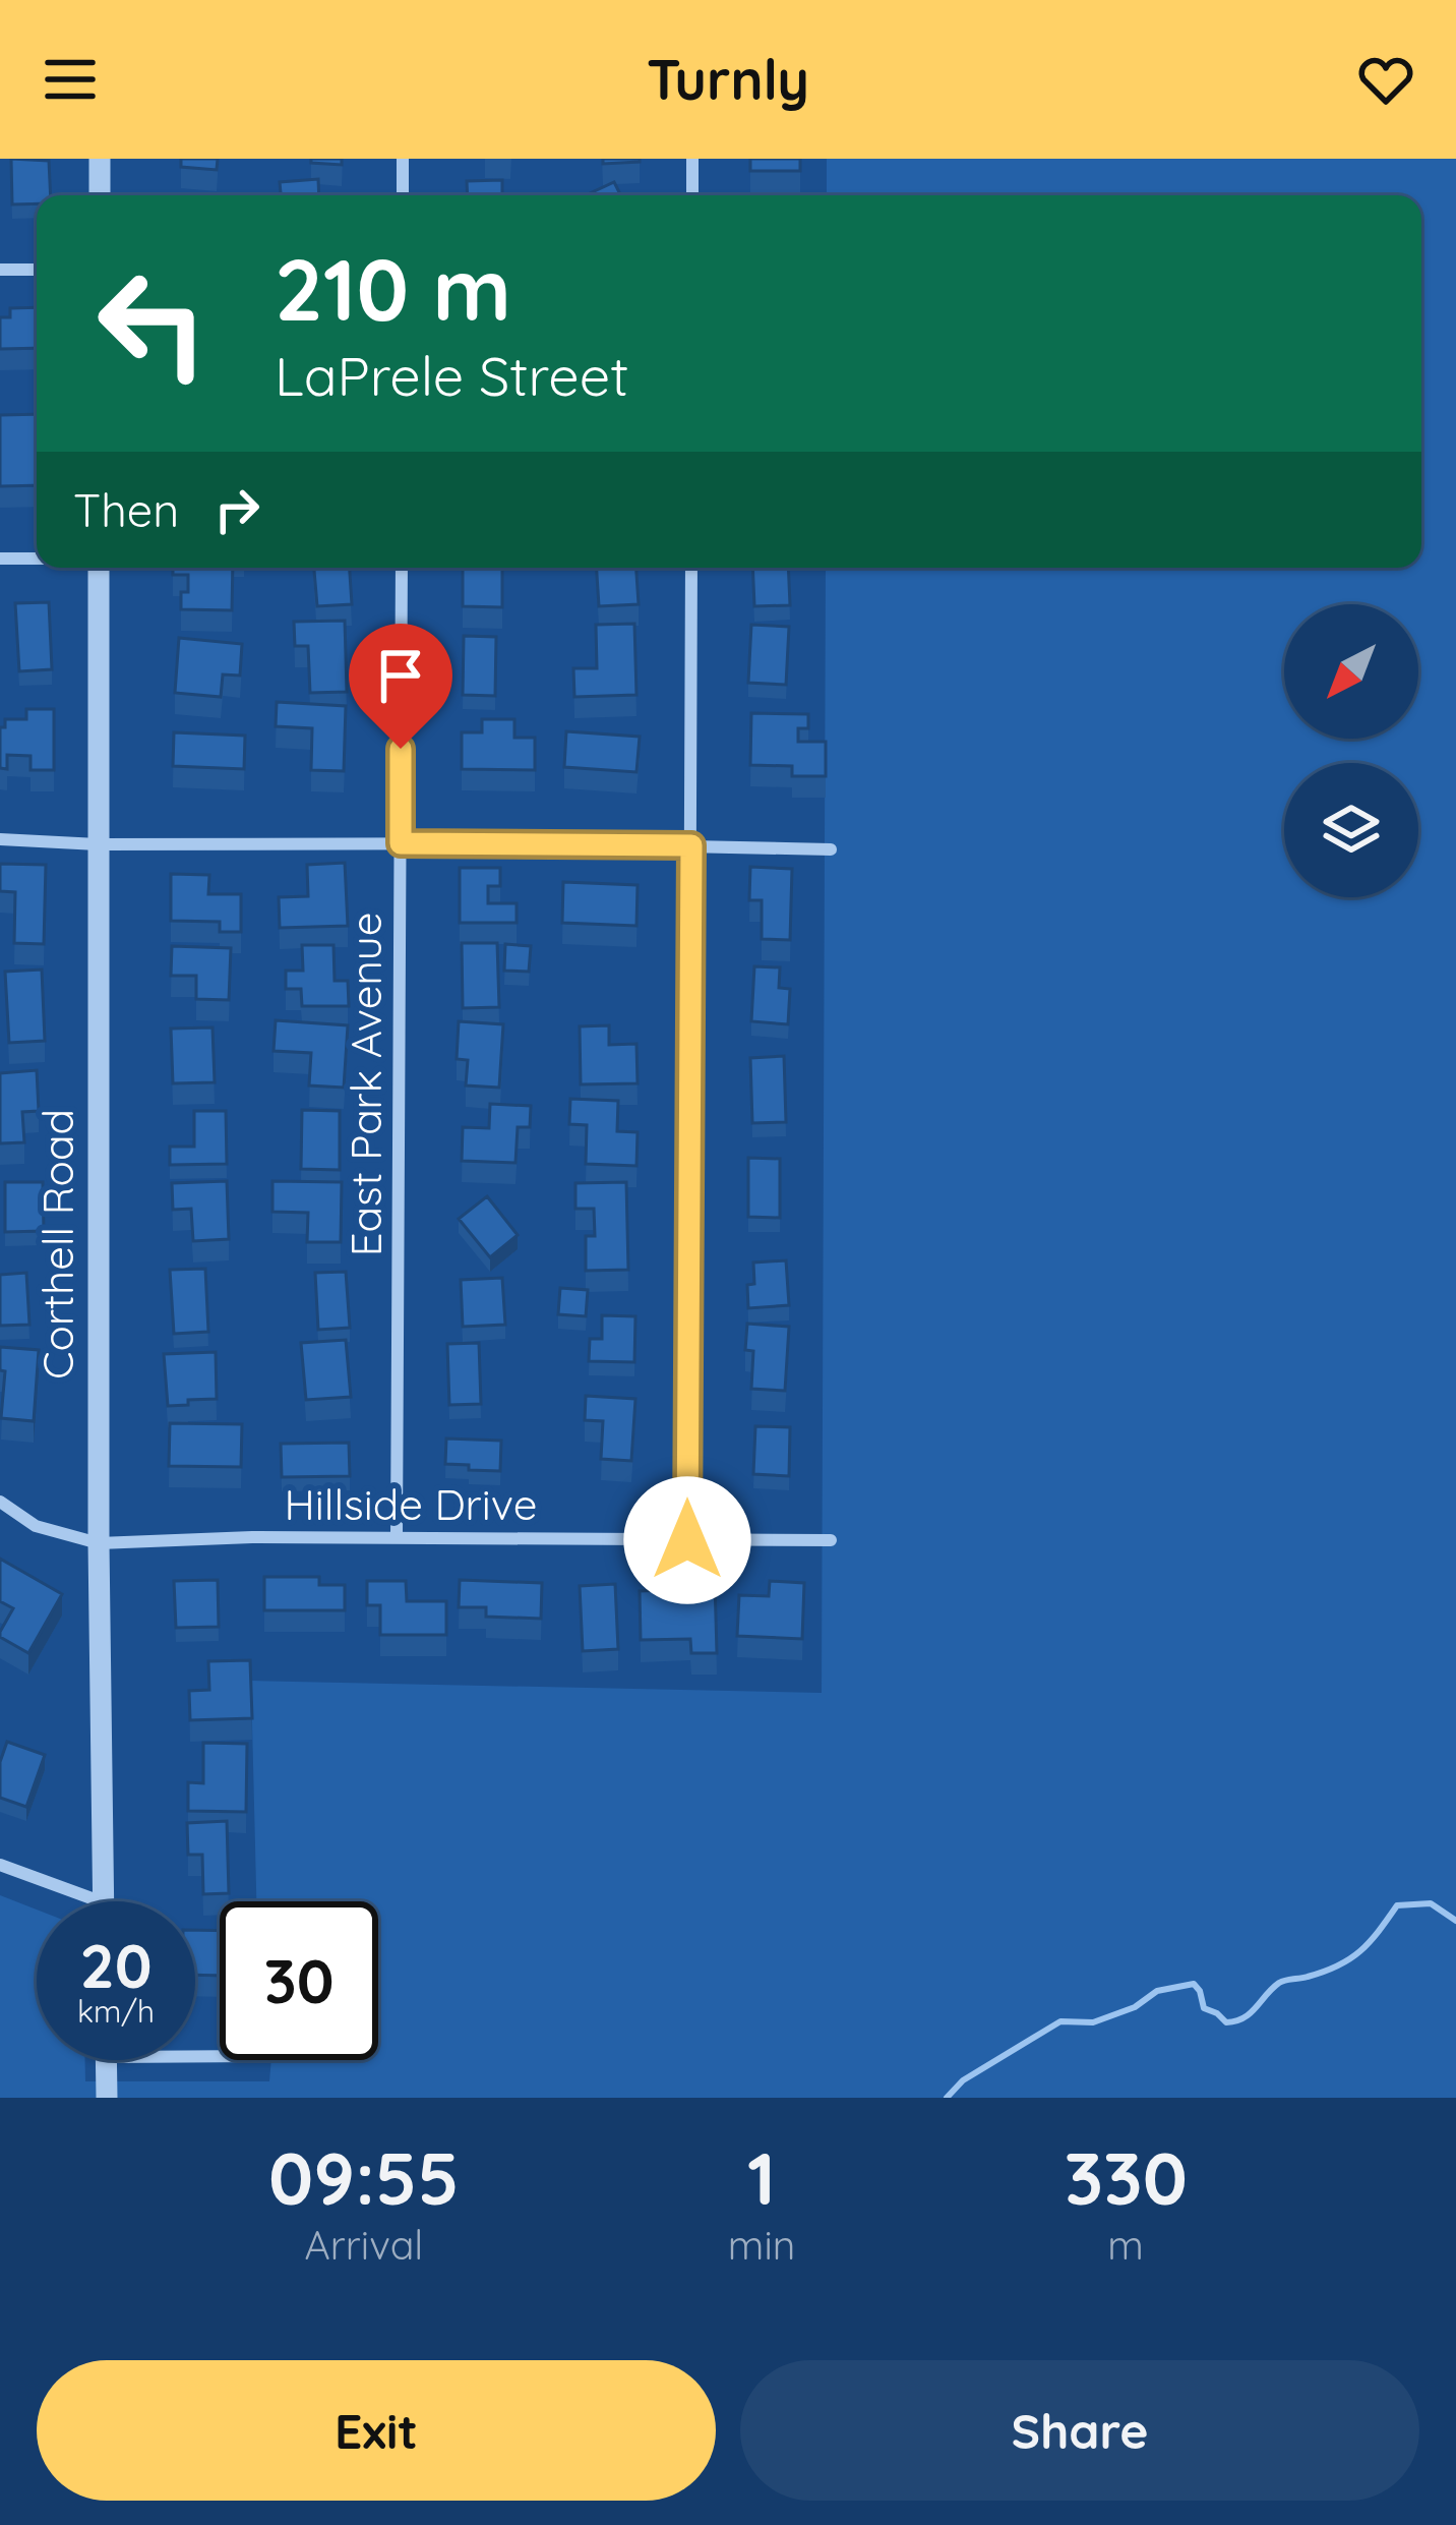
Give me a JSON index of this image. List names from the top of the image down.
{
  "streets": {
    "street": ["East Park Avenue", "Corthell Road", "Hillside Drive"]
  },
  "crossings": [
    ["East Park Avenue", "Hillside Drive"],
    ["Corthell Road", "Hillside Drive"]
  ],
  "north": "bottom left",
  "page": {
    "header": "Turnly",
    "turn": ["210 m", "LaPrele Street"],
    "then": "Then",
    "speed": "20 km/h",
    "limit": "30",
    "eta": [
      "09:55",
      "Arrival",
      "1",
      "min",
      "330",
      "m"
    ],
    "buttons": ["Exit", "Share"]
  }
}
